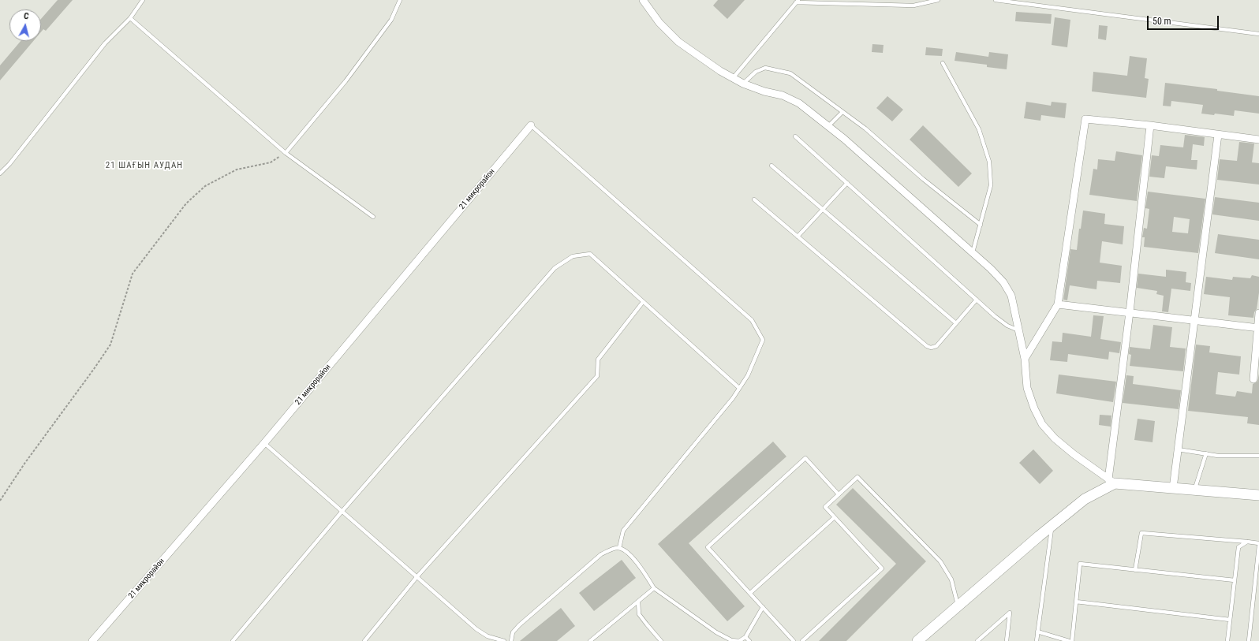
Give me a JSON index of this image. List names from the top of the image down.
{
  "streets": {
    "street": ["21 микрорайон"]
  },
  "districts": ["21 ШАҒЫН АУДАН"],
  "scale_bar": "50 m",
  "north": "top"
}
